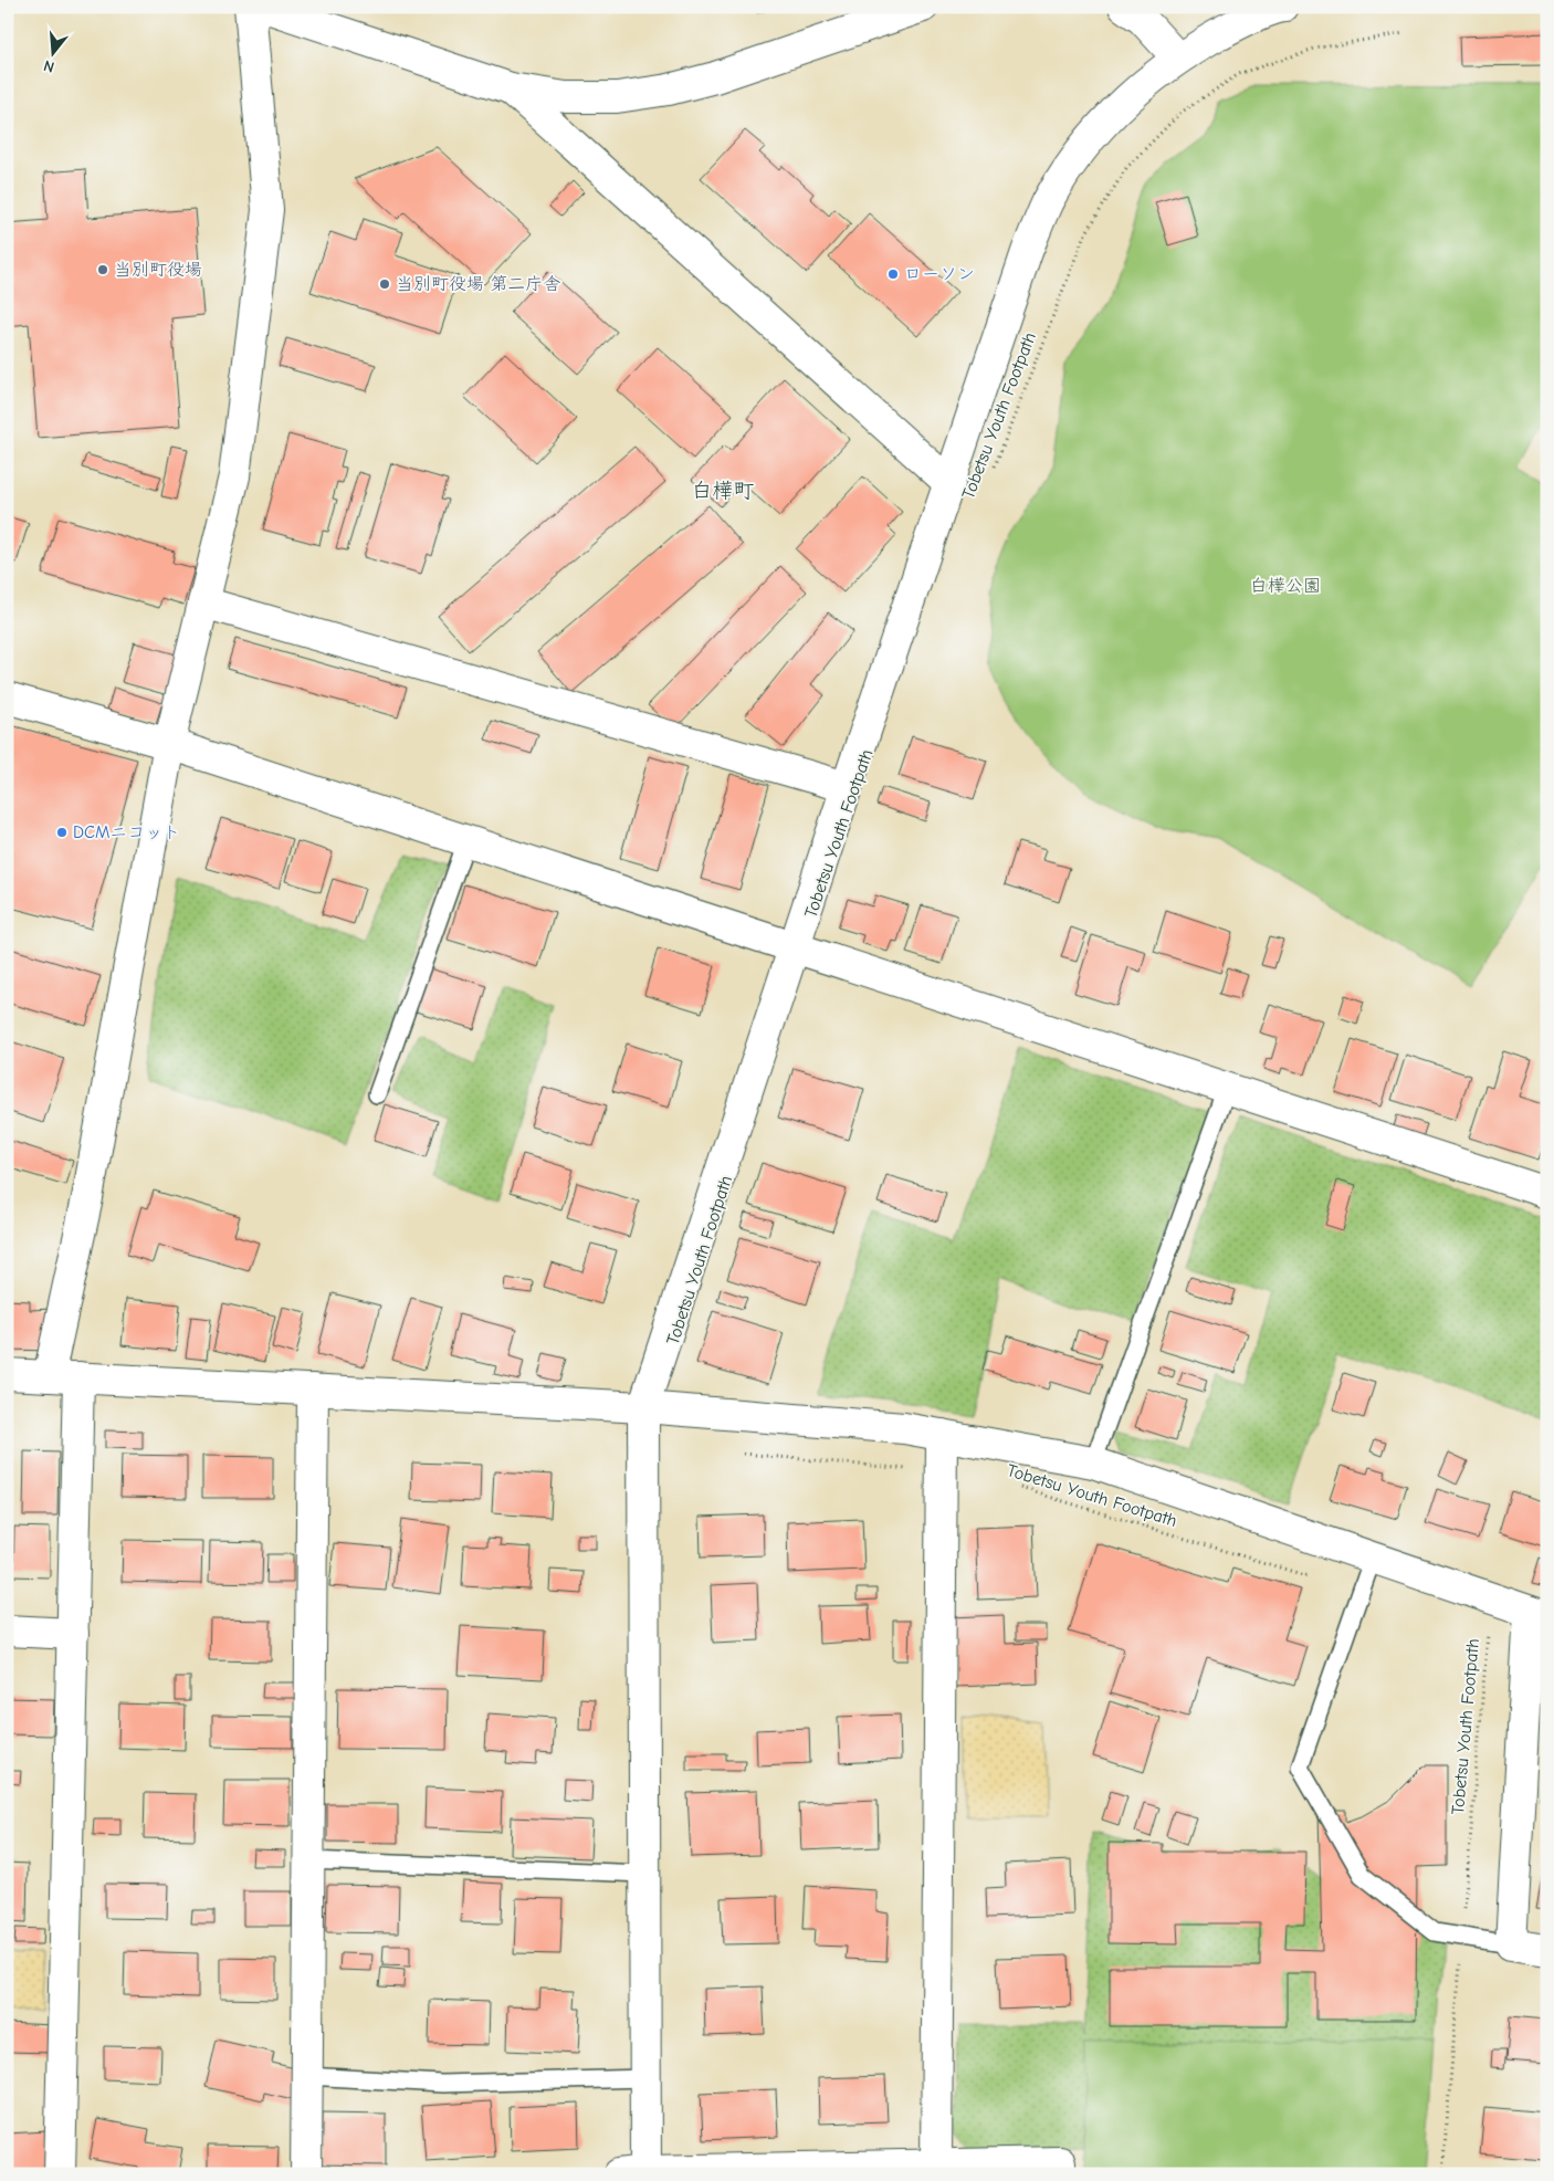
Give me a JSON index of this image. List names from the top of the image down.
{
  "streets": {
    "path": ["Tobetsu Youth Footpath"]
  },
  "districts": ["白樺町"],
  "parks": ["白樺公園"],
  "places": [
    "当別町役場",
    "ローソン",
    "当別町役場 第二庁舎",
    "DCMニコット"
  ],
  "north": "bottom"
}
